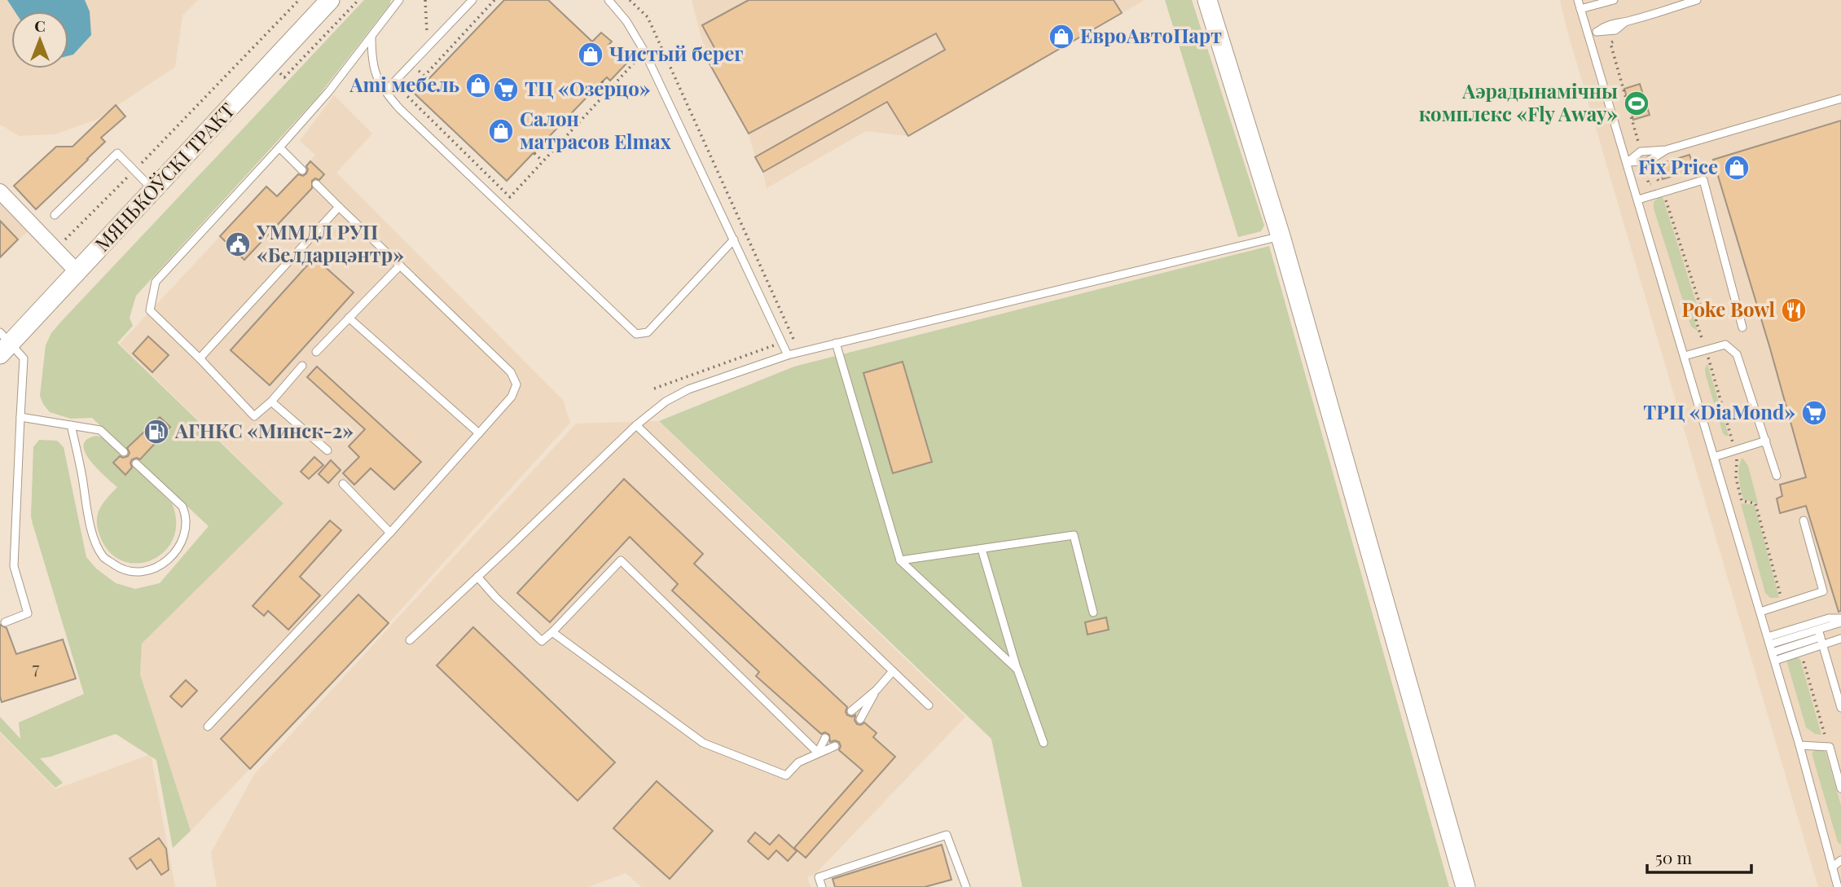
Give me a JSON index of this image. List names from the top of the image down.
{
  "streets": {
    "street": ["МЯНЬКОЎСКІ ТРАКТ"]
  },
  "places": {
    "shop": [
      "ЕвроАвтоПарт",
      "Чистый берег",
      "Ami мебель",
      "Салон матрасов Elmax",
      "Fix Price"
    ],
    "supermarket": ["ТЦ «Озерцо»", "ТРЦ «DiaMond»"],
    "sports": ["Аэрадынамічны комплекс «Fly Away»"],
    "public building": ["УММДЛ РУП «Белдарцэнтр»"],
    "restaurant": ["Poke Bowl"],
    "fuel station": ["АГНКС «Минск-2»"]
  },
  "house_numbers": ["7"],
  "scale_bar": "50 m",
  "north": "top"
}
